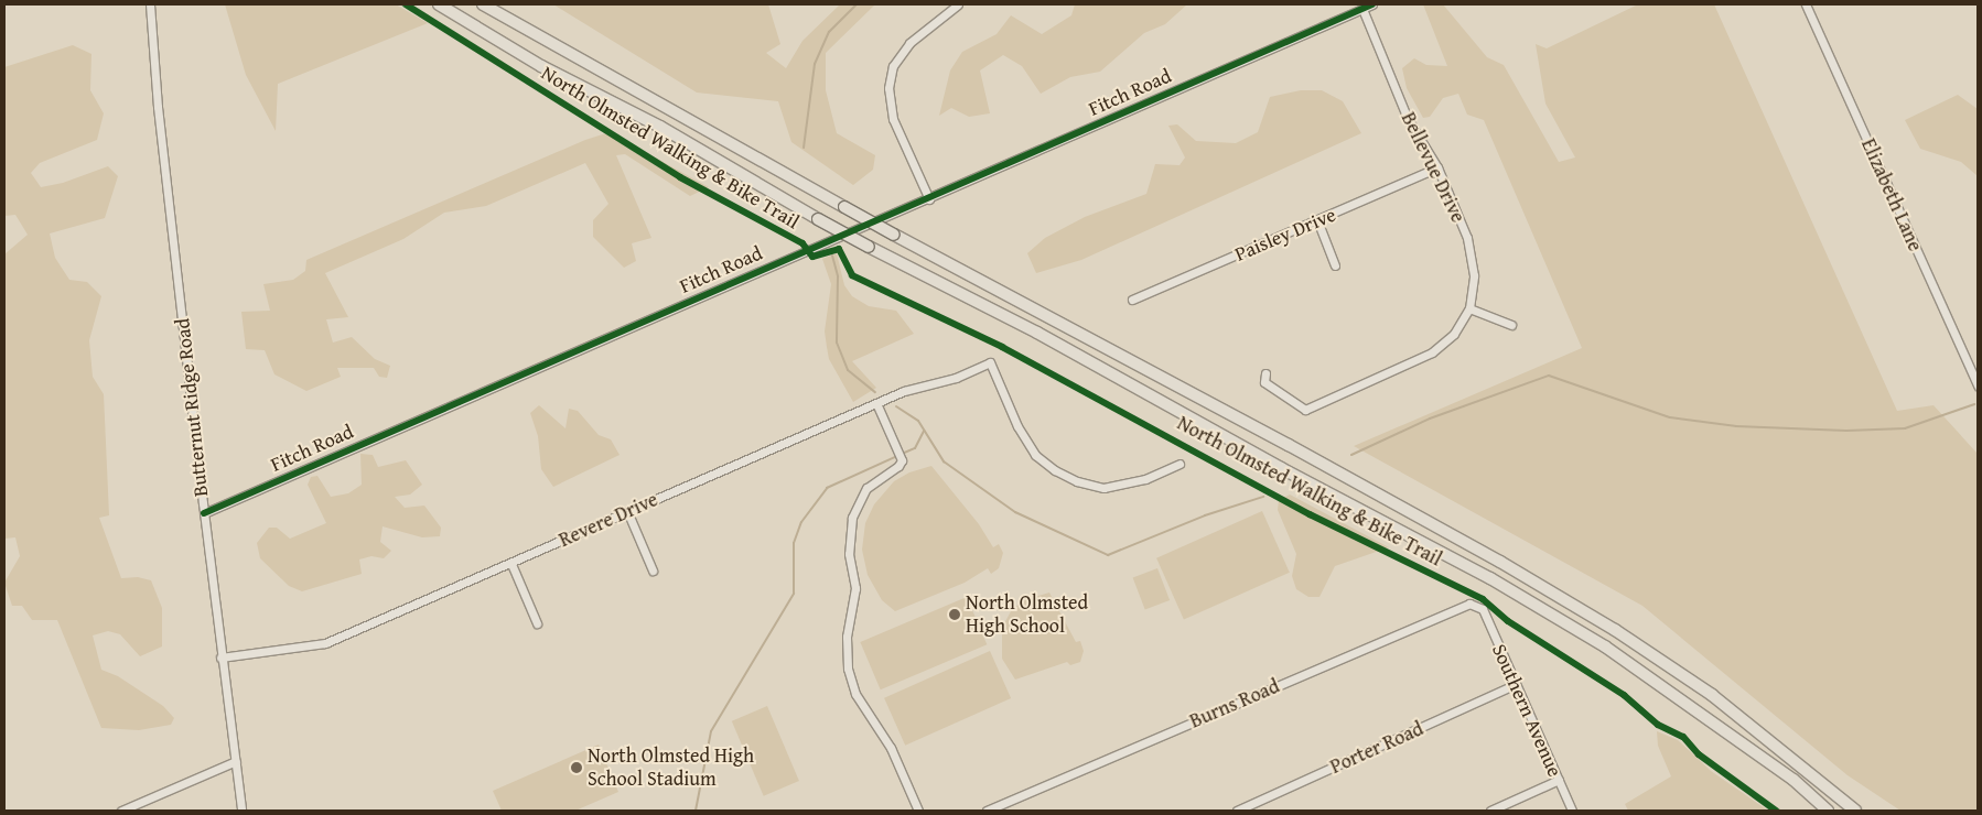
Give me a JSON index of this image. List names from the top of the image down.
{
  "streets": {
    "street": [
      "Fitch Road",
      "Bellevue Drive",
      "Elizabeth Lane",
      "Paisley Drive",
      "Butternut Ridge Road",
      "Revere Drive",
      "Burns Road",
      "Southern Avenue",
      "Porter Road"
    ],
    "cycle path": ["North Olmsted Walking & Bike Trail"]
  },
  "crossings": [
    ["Fitch Road", "Bellevue Drive"],
    ["Fitch Road", "Butternut Ridge Road"],
    ["Bellevue Drive", "Paisley Drive"],
    ["Butternut Ridge Road", "Revere Drive"],
    ["Burns Road", "Southern Avenue"],
    ["Southern Avenue", "Porter Road"]
  ],
  "places": ["North Olmsted High School", "North Olmsted High School Stadium"]
}
